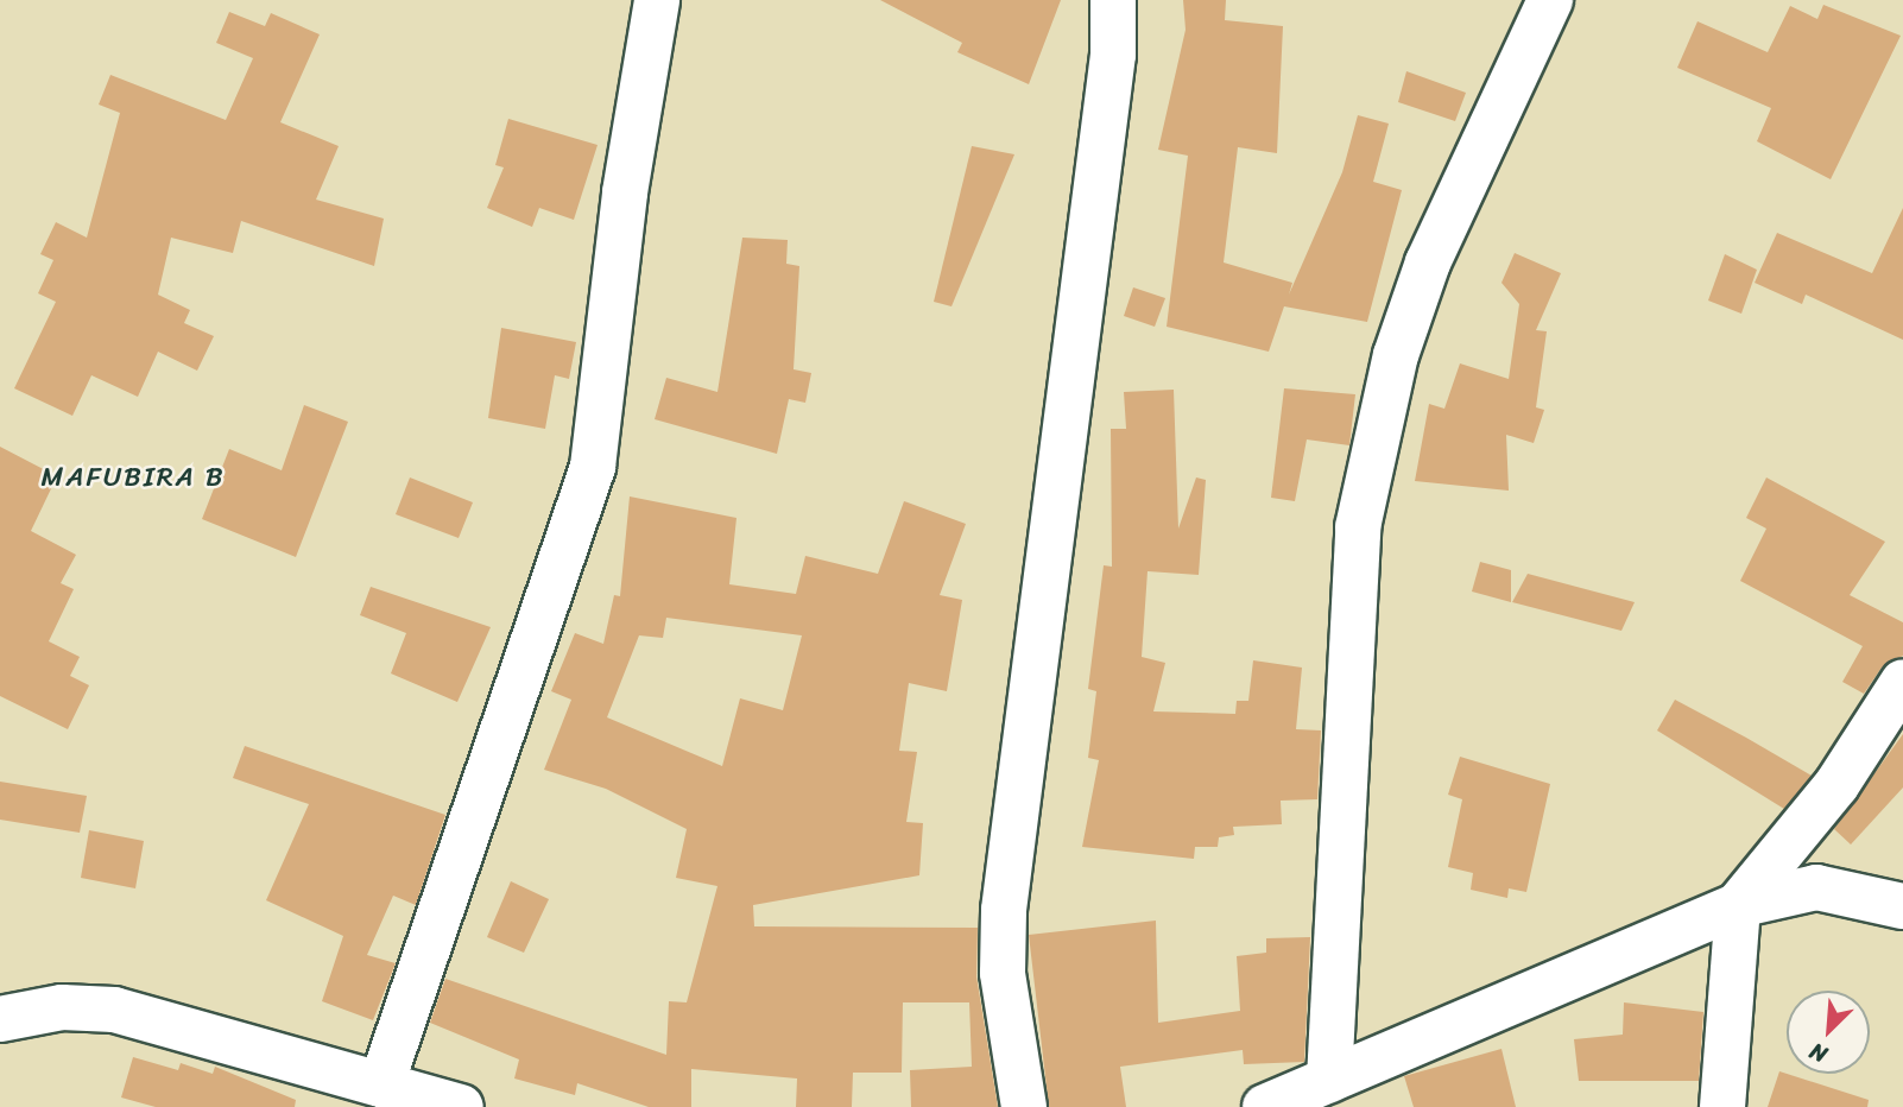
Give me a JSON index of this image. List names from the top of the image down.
{
  "districts": ["MAFUBIRA B"],
  "north": "bottom left"
}
